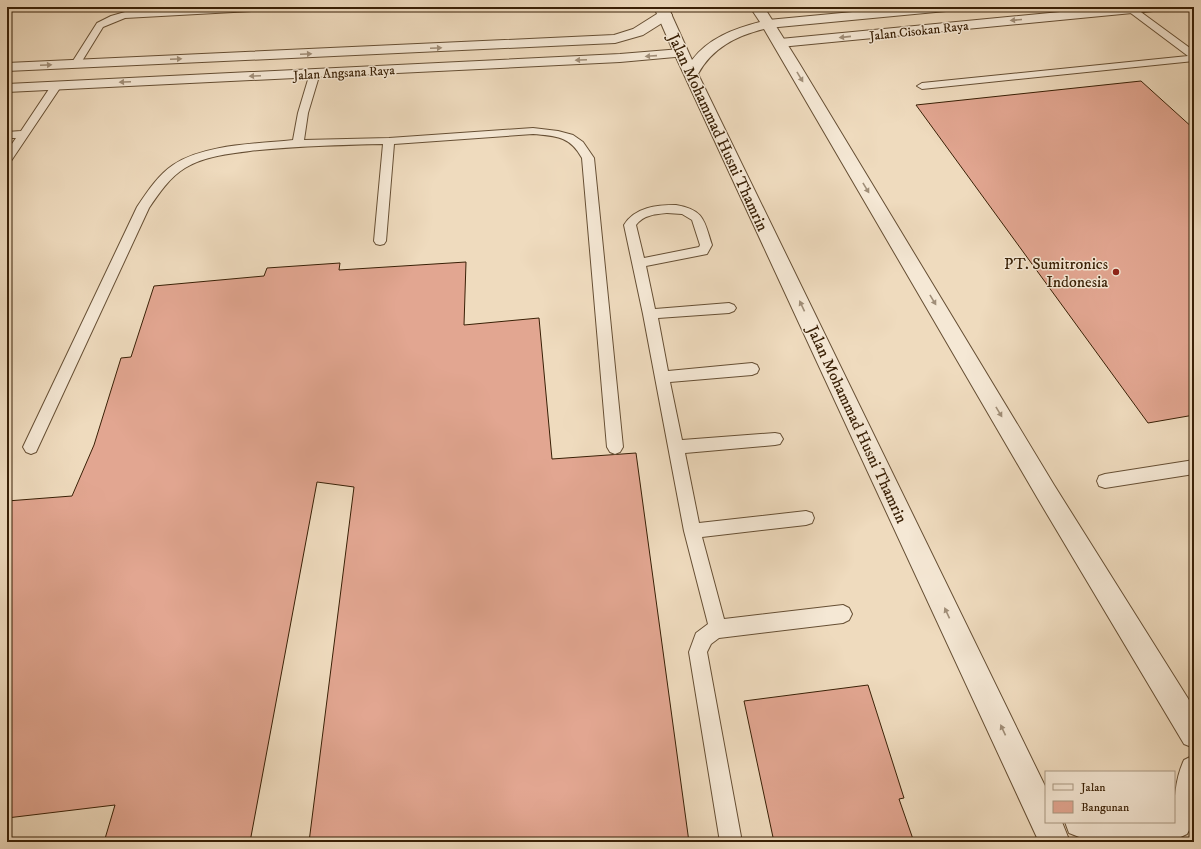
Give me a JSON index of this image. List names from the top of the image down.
{
  "streets": {
    "street": ["Jalan Cisokan Raya", "Jalan Angsana Raya", "Jalan Mohammad Husni Thamrin"]
  },
  "crossings": [
    ["Jalan Cisokan Raya", "Jalan Mohammad Husni Thamrin"],
    ["Jalan Angsana Raya", "Jalan Mohammad Husni Thamrin"]
  ],
  "places": ["PT. Sumitronics Indonesia"],
  "legend": ["Jalan", "Bangunan"]
}
